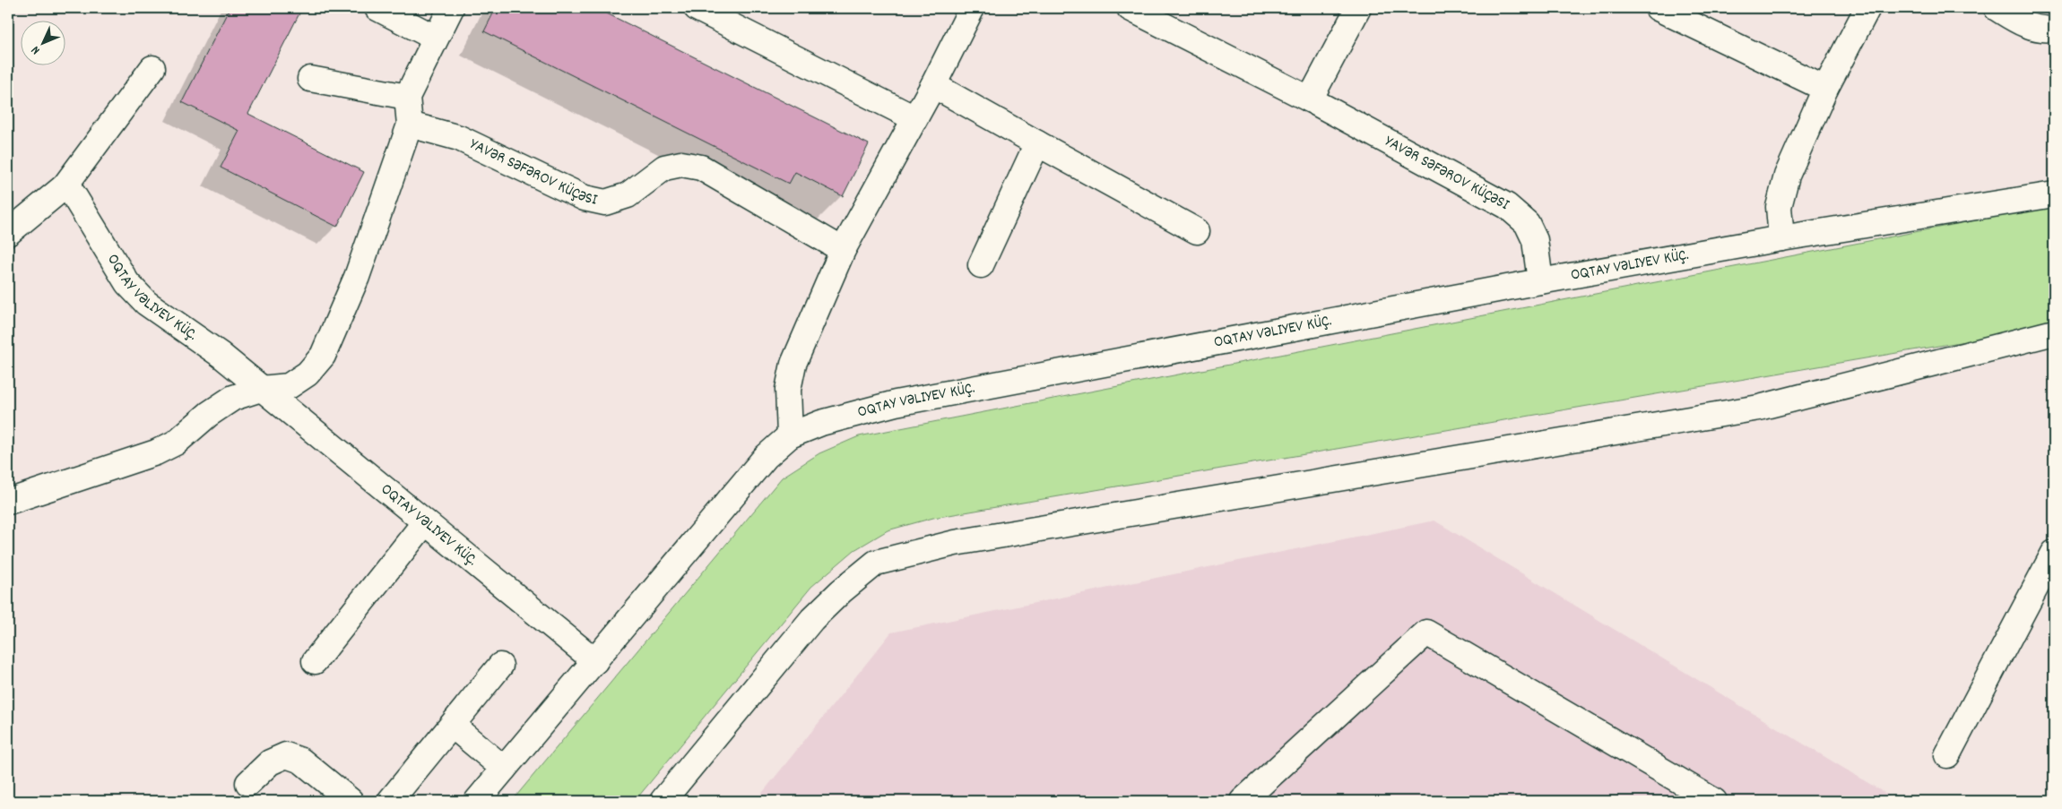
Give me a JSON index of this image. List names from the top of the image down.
{
  "streets": {
    "street": ["YAVƏR SƏFƏROV KÜÇƏSI", "OQTAY VƏLIYEV KÜÇ."]
  },
  "crossings": [
    ["YAVƏR SƏFƏROV KÜÇƏSI", "OQTAY VƏLIYEV KÜÇ."]
  ],
  "north": "bottom left"
}
